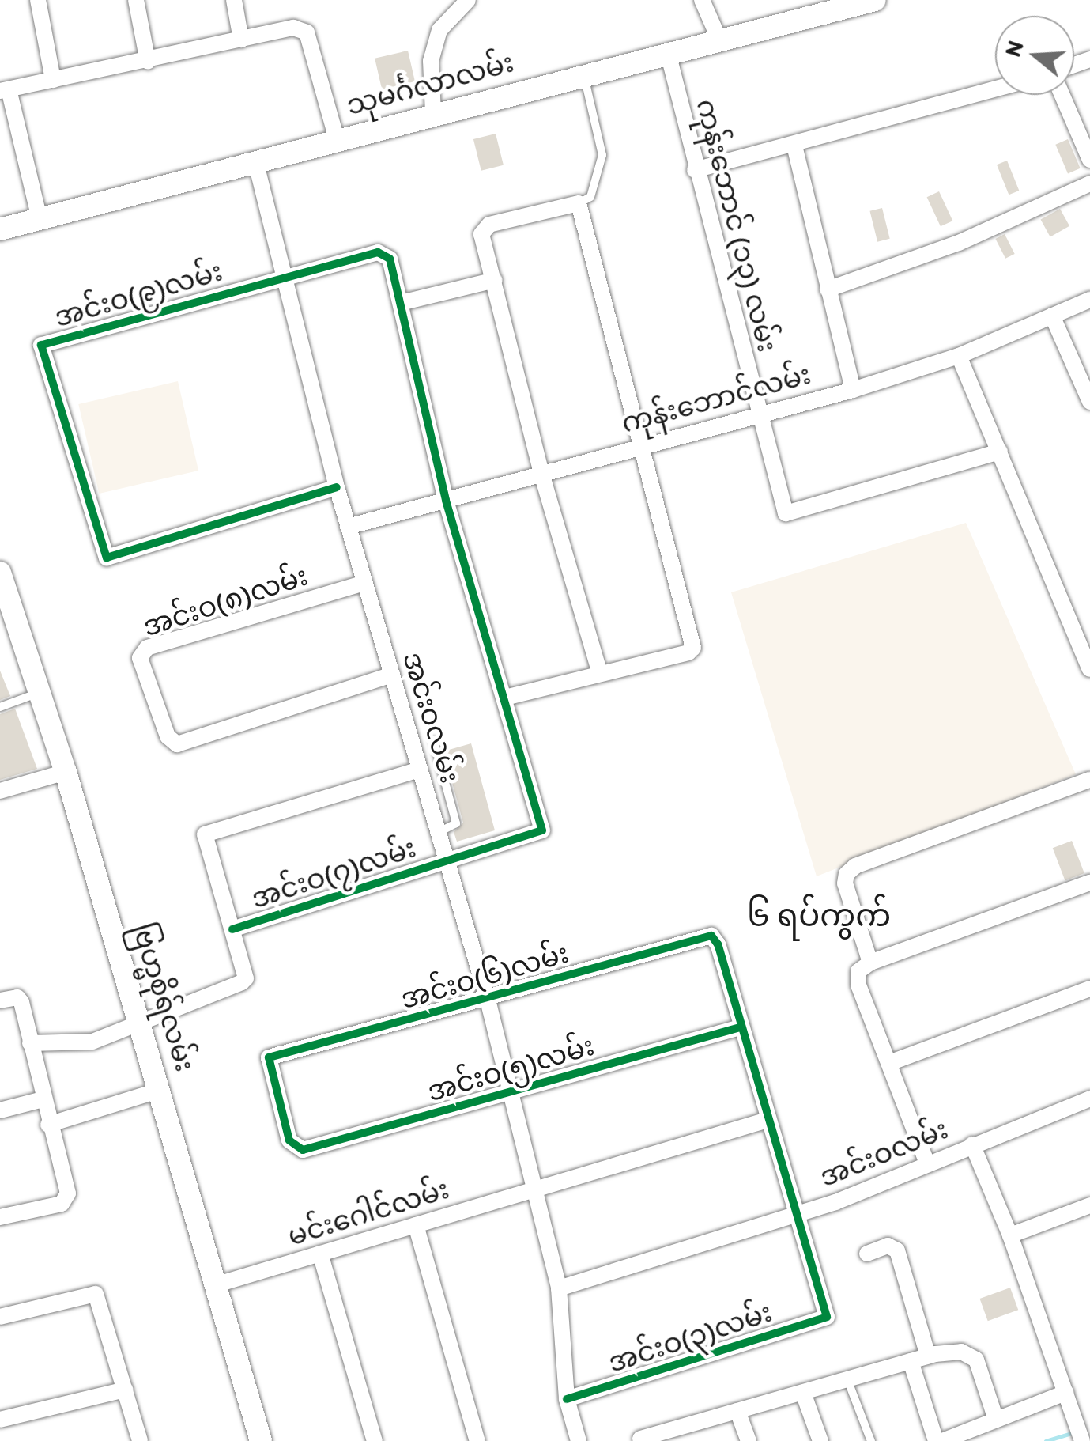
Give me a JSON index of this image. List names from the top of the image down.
{
  "streets": {
    "main road": ["သုမင်္ဂလာလမ်း", "ဗြဟ္မစိုရ်လမ်း"],
    "street": [
      "ကုန်းဘောင် (၁၃) လမ်း",
      "အင်းဝ(၉)လမ်း",
      "ကုန်းဘောင်လမ်း",
      "အင်းဝ(၈)လမ်း",
      "အင်းဝလမ်း",
      "အင်းဝ(၇)လမ်း",
      "အင်းဝ(၆)လမ်း",
      "အင်းဝ(၅)လမ်း",
      "မင်းဂေါင်လမ်း",
      "အင်းဝ(၃)လမ်း"
    ]
  },
  "crossings": [
    ["သုမင်္ဂလာလမ်း", "ကုန်းဘောင် (၁၃) လမ်း"],
    ["သုမင်္ဂလာလမ်း", "အင်းဝလမ်း"],
    ["ကုန်းဘောင် (၁၃) လမ်း", "ကုန်းဘောင်လမ်း"],
    ["အင်းဝ(၉)လမ်း", "အင်းဝလမ်း"],
    ["ကုန်းဘောင်လမ်း", "အင်းဝလမ်း"],
    ["အင်းဝ(၈)လမ်း", "အင်းဝလမ်း"],
    ["အင်းဝလမ်း", "အင်းဝ(၇)လမ်း"],
    ["အင်းဝလမ်း", "အင်းဝ(၆)လမ်း"],
    ["အင်းဝလမ်း", "အင်းဝ(၅)လမ်း"],
    ["အင်းဝလမ်း", "မင်းဂေါင်လမ်း"],
    ["အင်းဝလမ်း", "အင်းဝ(၃)လမ်း"],
    ["အင်းဝ(၇)လမ်း", "ဗြဟ္မစိုရ်လမ်း"],
    ["အင်းဝ(၆)လမ်း", "အင်းဝ(၅)လမ်း"],
    ["ဗြဟ္မစိုရ်လမ်း", "မင်းဂေါင်လမ်း"]
  ],
  "districts": ["၆ ရပ်ကွက်"],
  "north": "left"
}
